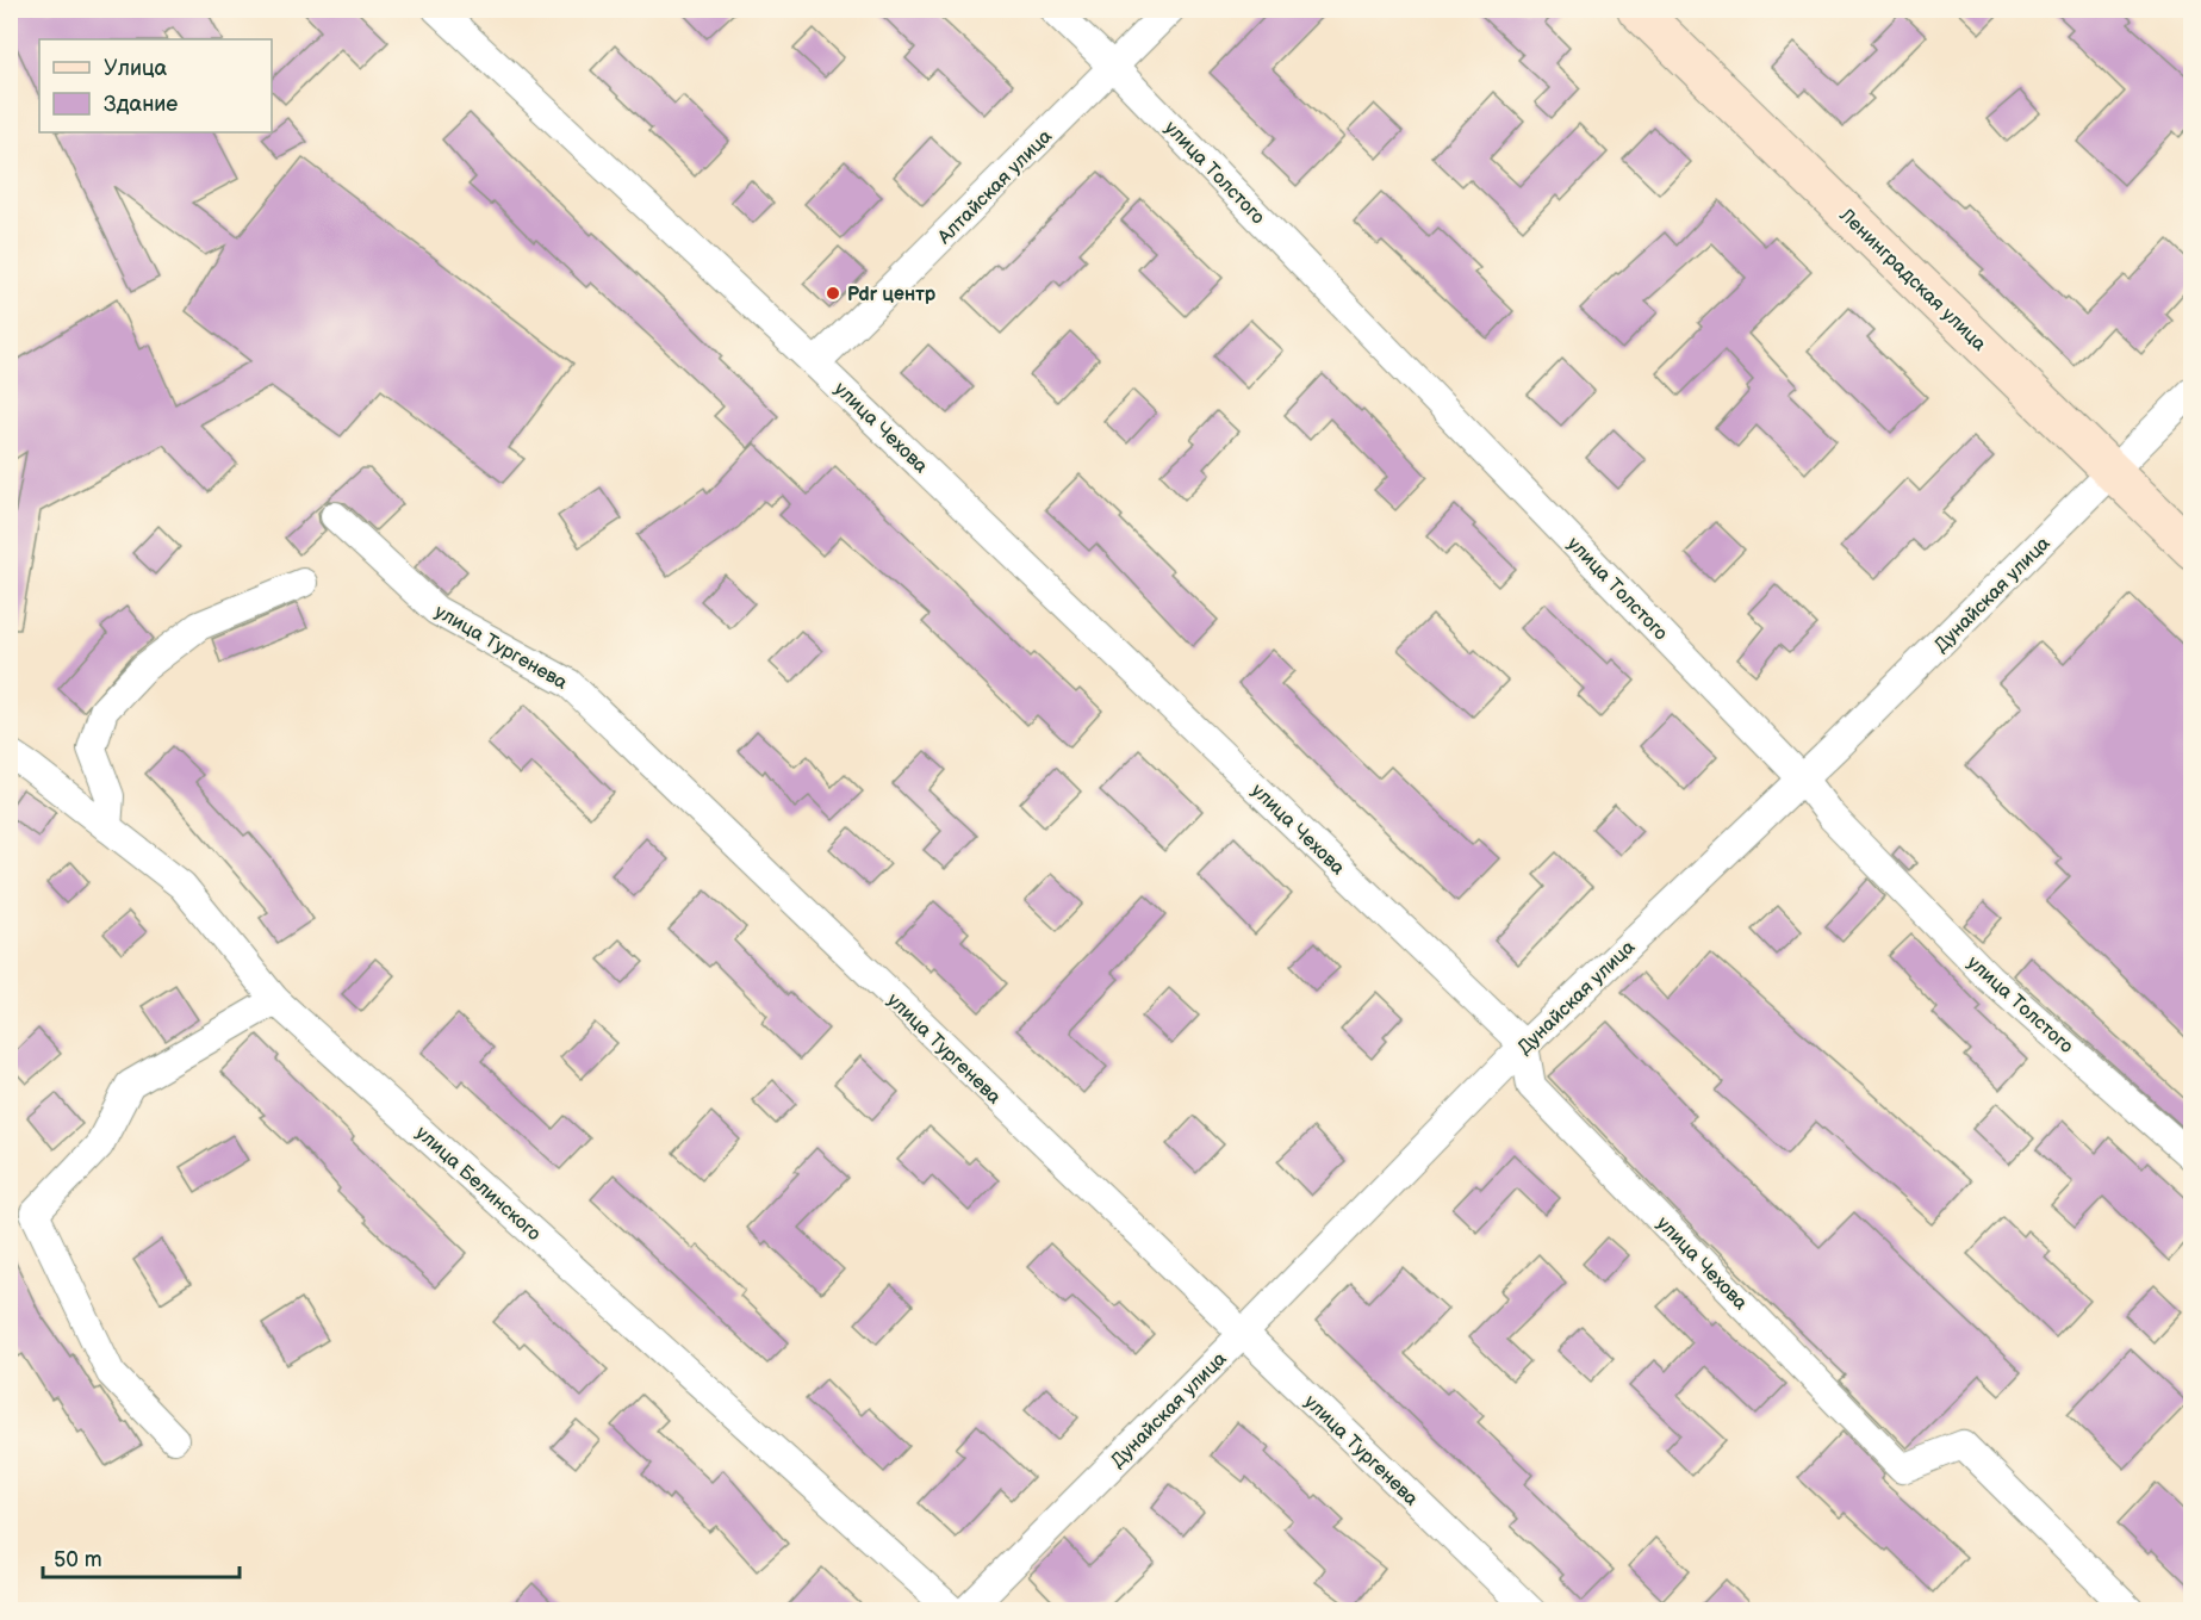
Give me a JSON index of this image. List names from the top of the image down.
{
  "streets": {
    "street": [
      "улица Толстого",
      "Алтайская улица",
      "Ленинградская улица",
      "улица Чехова",
      "Дунайская улица",
      "улица Тургенева",
      "улица Белинского"
    ]
  },
  "crossings": [
    ["улица Толстого", "Алтайская улица"],
    ["улица Толстого", "Дунайская улица"],
    ["Алтайская улица", "улица Чехова"],
    ["Ленинградская улица", "Дунайская улица"],
    ["улица Чехова", "Дунайская улица"],
    ["Дунайская улица", "улица Тургенева"]
  ],
  "places": ["Pdr центр"],
  "legend": ["Улица", "Здание"],
  "scale_bar": "50 m"
}
